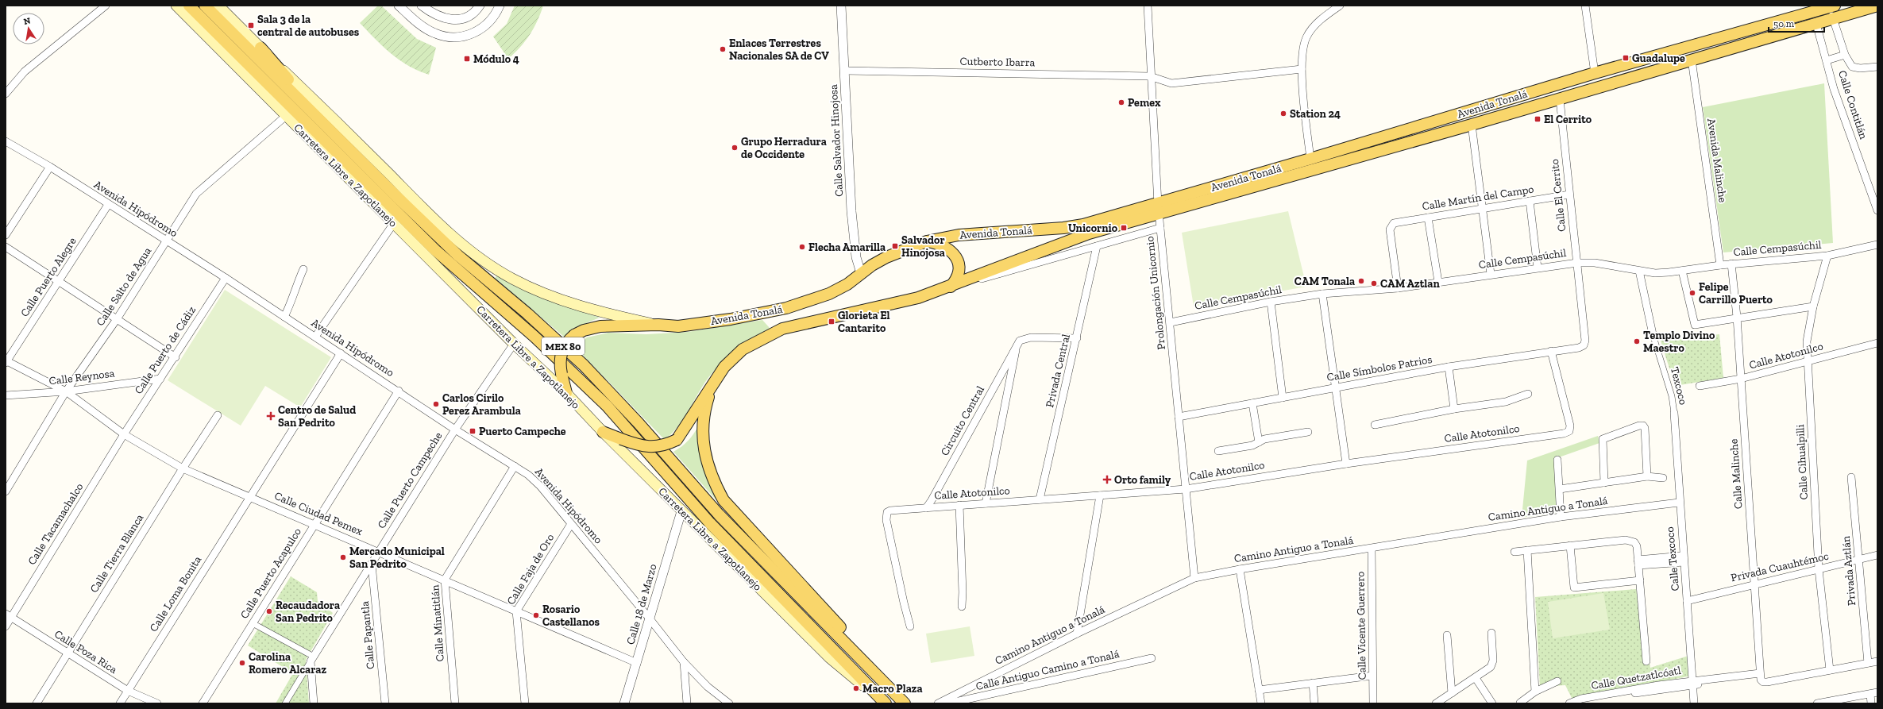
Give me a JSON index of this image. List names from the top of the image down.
{
  "streets": {
    "main road": ["Avenida Tonalá", "Carretera Libre a Zapotlanejo", "MEX 80"],
    "street": [
      "Cutberto Ibarra",
      "Calle Contitlán",
      "Calle Salvador Hinojosa",
      "Avenida Malinche",
      "Calle El Cerrito",
      "Calle Martín del Campo",
      "Avenida Hipódromo",
      "Calle Cempasúchil",
      "Calle Puerto Alegre",
      "Calle Salto de Agua",
      "Prolongación Unicornio",
      "Calle Puerto de Cádiz",
      "Calle Atotonilco",
      "Calle Símbolos Patrios",
      "Privada Central",
      "Calle Reynosa",
      "Texcoco",
      "Circuito Central",
      "Calle Cihualpilli",
      "Calle Malinche",
      "Calle Puerto Campeche",
      "Camino Antiguo a Tonalá",
      "Calle Ciudad Pemex",
      "Calle Tacamachalco",
      "Calle Tierra Blanca",
      "Calle Texcoco",
      "Privada Cuauhtémoc",
      "Calle Faja de Oro",
      "Privada Aztlán",
      "Calle Puerto Acapulco",
      "Calle Loma Bonita",
      "Calle 18 de Marzo",
      "Calle Minatitlán",
      "Calle Vicente Guerrero",
      "Calle Papantla",
      "Calle Poza Rica",
      "Calle Antiguo Camino a Tonalá",
      "Calle Quetzatlcóatl"
    ]
  },
  "crossings": [
    ["Cutberto Ibarra", "Calle Salvador Hinojosa"],
    ["Cutberto Ibarra", "Prolongación Unicornio"],
    ["Avenida Tonalá", "Calle Contitlán"],
    ["Avenida Tonalá", "Calle Salvador Hinojosa"],
    ["Avenida Tonalá", "Avenida Malinche"],
    ["Avenida Tonalá", "Carretera Libre a Zapotlanejo"],
    ["Avenida Tonalá", "Calle El Cerrito"],
    ["Avenida Tonalá", "Prolongación Unicornio"],
    ["Avenida Malinche", "Calle Cempasúchil"],
    ["Carretera Libre a Zapotlanejo", "Calle Salto de Agua"],
    ["Carretera Libre a Zapotlanejo", "Calle Puerto Campeche"],
    ["Carretera Libre a Zapotlanejo", "Calle 18 de Marzo"],
    ["Calle El Cerrito", "Calle Martín del Campo"],
    ["Calle El Cerrito", "Calle Cempasúchil"],
    ["Calle El Cerrito", "Calle Símbolos Patrios"],
    ["Calle Martín del Campo", "Calle Cempasúchil"],
    ["Avenida Hipódromo", "Calle Puerto Alegre"],
    ["Avenida Hipódromo", "Calle Salto de Agua"],
    ["Avenida Hipódromo", "Calle Puerto de Cádiz"],
    ["Avenida Hipódromo", "Calle Puerto Campeche"],
    ["Avenida Hipódromo", "Calle Faja de Oro"],
    ["Avenida Hipódromo", "Calle Puerto Acapulco"],
    ["Avenida Hipódromo", "Calle Loma Bonita"],
    ["Avenida Hipódromo", "Calle 18 de Marzo"],
    ["Avenida Hipódromo", "Calle Minatitlán"],
    ["Calle Cempasúchil", "Prolongación Unicornio"],
    ["Calle Cempasúchil", "Texcoco"],
    ["Calle Cempasúchil", "Calle Cihualpilli"],
    ["Calle Cempasúchil", "Calle Malinche"],
    ["Calle Puerto Alegre", "Calle Ciudad Pemex"],
    ["Calle Salto de Agua", "Calle Reynosa"],
    ["Calle Salto de Agua", "Calle Ciudad Pemex"],
    ["Prolongación Unicornio", "Calle Atotonilco"],
    ["Prolongación Unicornio", "Calle Símbolos Patrios"],
    ["Prolongación Unicornio", "Camino Antiguo a Tonalá"],
    ["Calle Puerto de Cádiz", "Calle Reynosa"],
    ["Calle Puerto de Cádiz", "Calle Ciudad Pemex"],
    ["Calle Puerto de Cádiz", "Calle Tacamachalco"],
    ["Calle Atotonilco", "Calle Símbolos Patrios"],
    ["Calle Atotonilco", "Privada Central"],
    ["Calle Atotonilco", "Circuito Central"],
    ["Calle Atotonilco", "Calle Cihualpilli"],
    ["Calle Atotonilco", "Calle Malinche"],
    ["Calle Reynosa", "Calle Ciudad Pemex"],
    ["Texcoco", "Calle Texcoco"],
    ["Calle Cihualpilli", "Calle Malinche"],
    ["Calle Cihualpilli", "Privada Cuauhtémoc"],
    ["Calle Malinche", "Privada Cuauhtémoc"],
    ["Calle Malinche", "Calle Quetzatlcóatl"],
    ["Calle Puerto Campeche", "Calle Ciudad Pemex"],
    ["Calle Puerto Campeche", "Calle Papantla"],
    ["Camino Antiguo a Tonalá", "Calle Texcoco"],
    ["Camino Antiguo a Tonalá", "Calle Vicente Guerrero"],
    ["Calle Ciudad Pemex", "Calle Tacamachalco"],
    ["Calle Ciudad Pemex", "Calle Tierra Blanca"],
    ["Calle Ciudad Pemex", "Calle Faja de Oro"],
    ["Calle Ciudad Pemex", "Calle Puerto Acapulco"],
    ["Calle Ciudad Pemex", "Calle Loma Bonita"],
    ["Calle Ciudad Pemex", "Calle 18 de Marzo"],
    ["Calle Ciudad Pemex", "Calle Minatitlán"],
    ["Calle Tacamachalco", "Calle Poza Rica"],
    ["Calle Tierra Blanca", "Calle Poza Rica"],
    ["Calle Texcoco", "Privada Cuauhtémoc"],
    ["Calle Texcoco", "Calle Quetzatlcóatl"],
    ["Privada Cuauhtémoc", "Privada Aztlán"],
    ["Calle Loma Bonita", "Calle Poza Rica"]
  ],
  "places": {
    "transit": [
      "Sala 3 de la central de autobuses",
      "Guadalupe",
      "Módulo 4",
      "El Cerrito",
      "Unicornio",
      "Salvador Hinojosa",
      "Glorieta El Cantarito",
      "Puerto Campeche"
    ],
    "other": [
      "Enlaces Terrestres Nacionales SA de CV",
      "Pemex",
      "Station 24",
      "Grupo Herradura de Occidente",
      "Flecha Amarilla",
      "CAM Tonala",
      "CAM Aztlan",
      "Felipe Carrillo Puerto",
      "Templo Divino Maestro",
      "Carlos Cirilo Perez Arambula",
      "Mercado Municipal San Pedrito",
      "Recaudadora San Pedrito",
      "Rosario Castellanos",
      "Carolina Romero Alcaraz",
      "Macro Plaza"
    ],
    "health": ["Centro de Salud San Pedrito", "Orto family"]
  },
  "scale_bar": "50 m",
  "north": "top"
}
